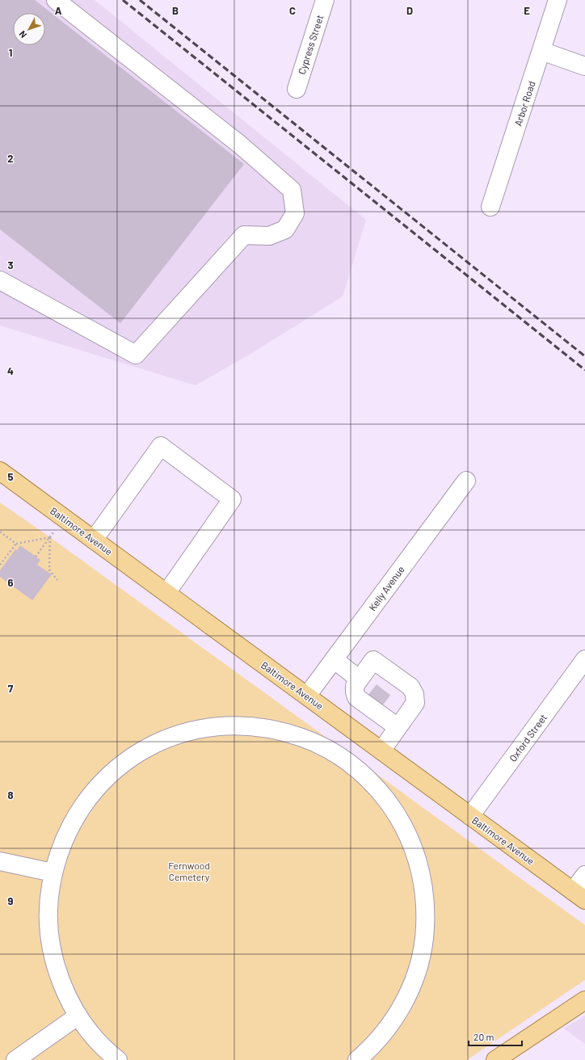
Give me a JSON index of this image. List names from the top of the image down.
{
  "streets": {
    "main road": ["Baltimore Avenue"],
    "street": [
      "Cypress Street",
      "Arbor Road",
      "Kelly Avenue",
      "Oxford Street"
    ]
  },
  "crossings": [
    ["Baltimore Avenue", "Kelly Avenue"],
    ["Baltimore Avenue", "Oxford Street"]
  ],
  "parks": ["Fernwood Cemetery"],
  "scale_bar": "20 m",
  "north": "bottom left",
  "grid": {
    "columns": [
      "A",
      "B",
      "C",
      "D",
      "E"
    ],
    "rows": [
      "1",
      "2",
      "3",
      "4",
      "5",
      "6",
      "7",
      "8",
      "9"
    ]
  }
}
